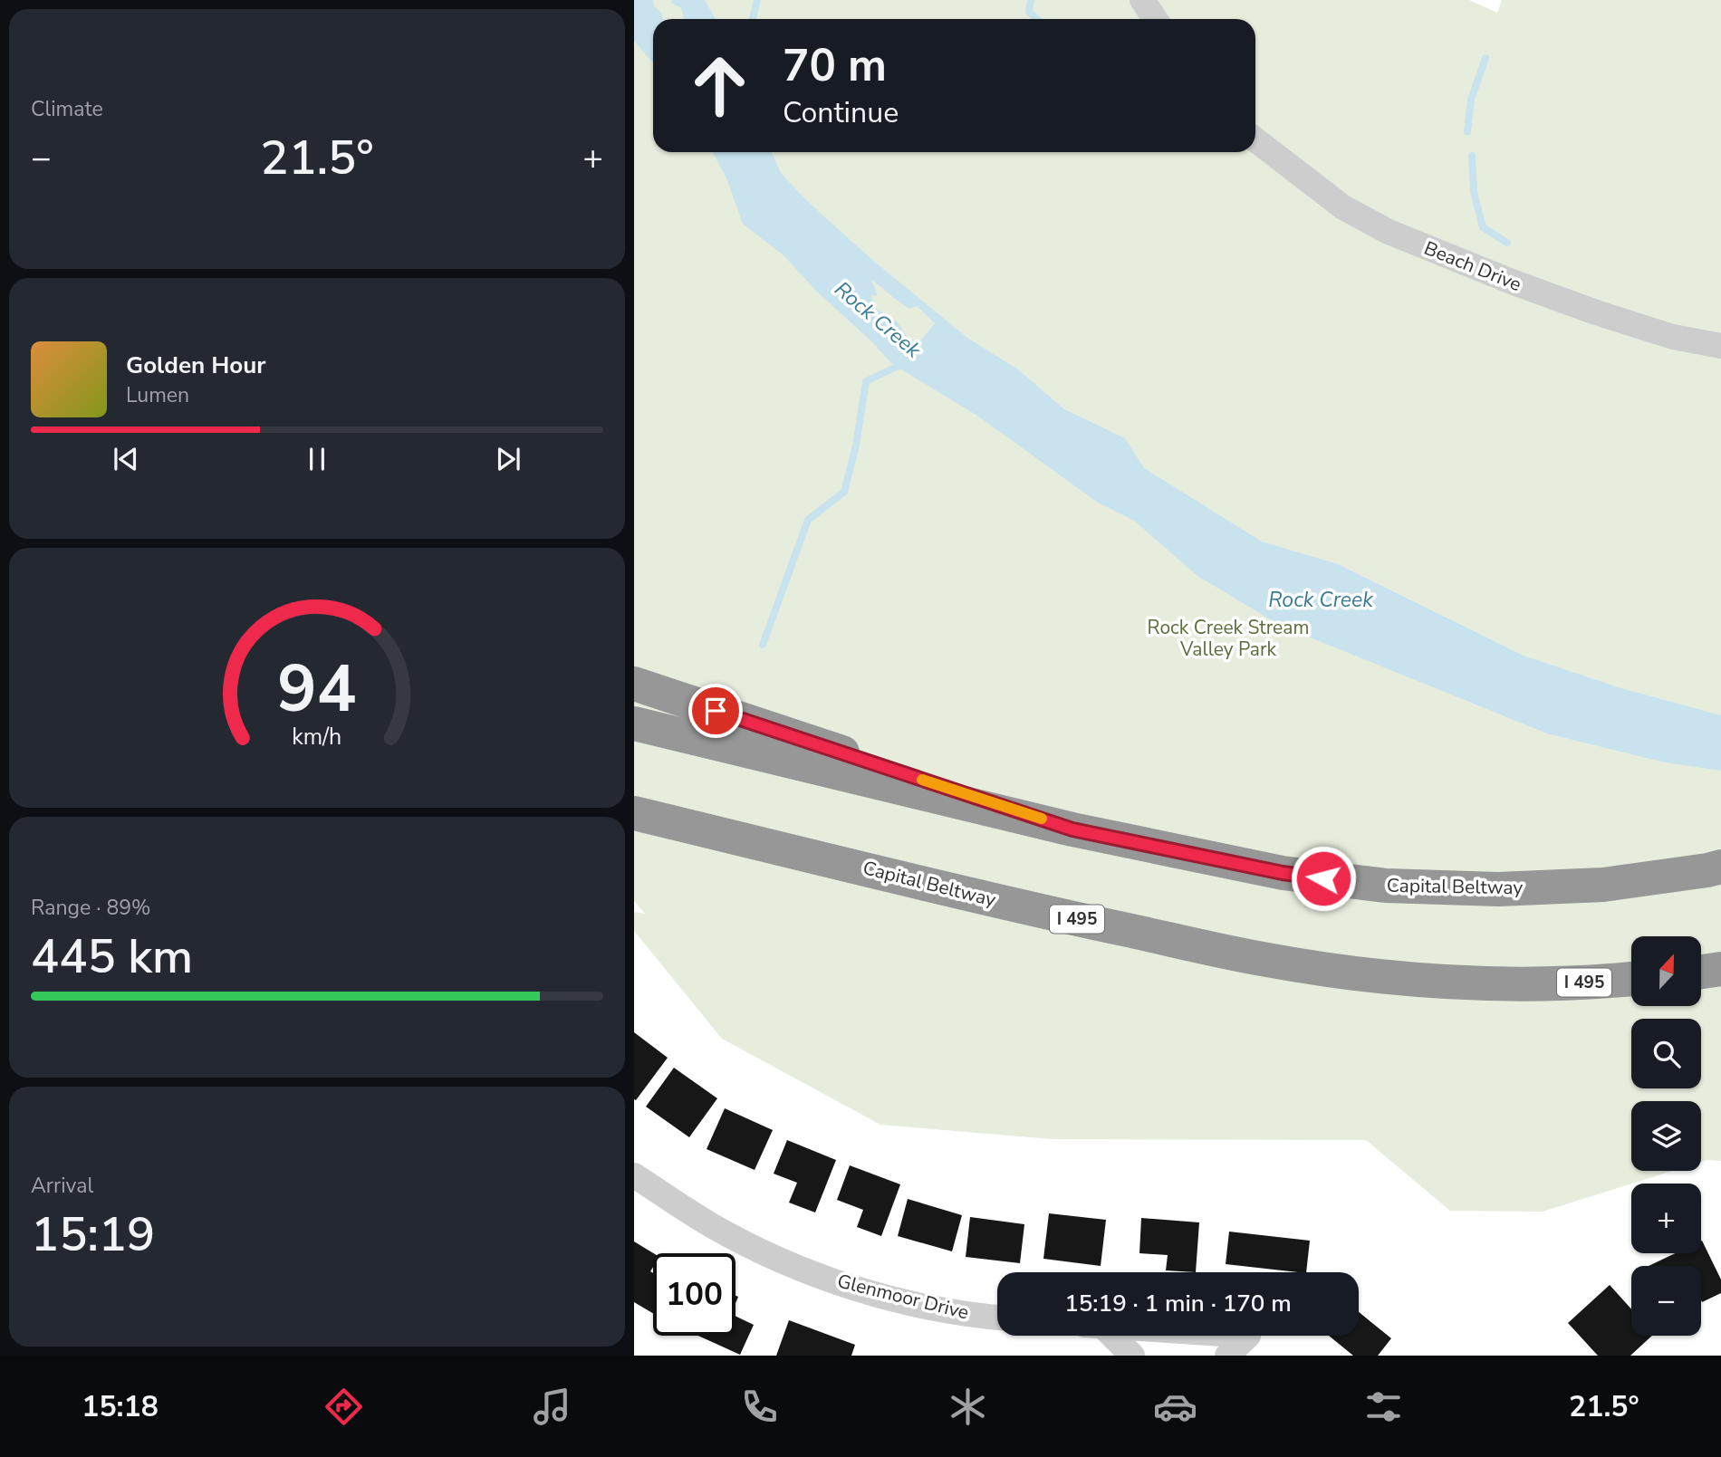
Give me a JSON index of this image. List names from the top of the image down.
{
  "streets": {
    "highway": ["Capital Beltway", "I 495"],
    "street": ["Beach Drive", "Glenmoor Drive"]
  },
  "water": ["Rock Creek"],
  "parks": ["Rock Creek Stream Valley Park"],
  "north": "top",
  "page": {
    "tile": [
      "Climate",
      ["Range · 89%", "445 km"],
      ["Arrival", "15:19"]
    ],
    "turn": ["70 m", "Continue"],
    "heat": ["−", "21.5°", "+"],
    "song": ["Golden Hour", "Lumen"],
    "map_buttons": ["+", "−"],
    "limit": "100",
    "trip": "15:19 · 1 min · 170 m",
    "tabs": ["15:18", "21.5°"],
    "gauge": ["94", "km/h"]
  }
}
